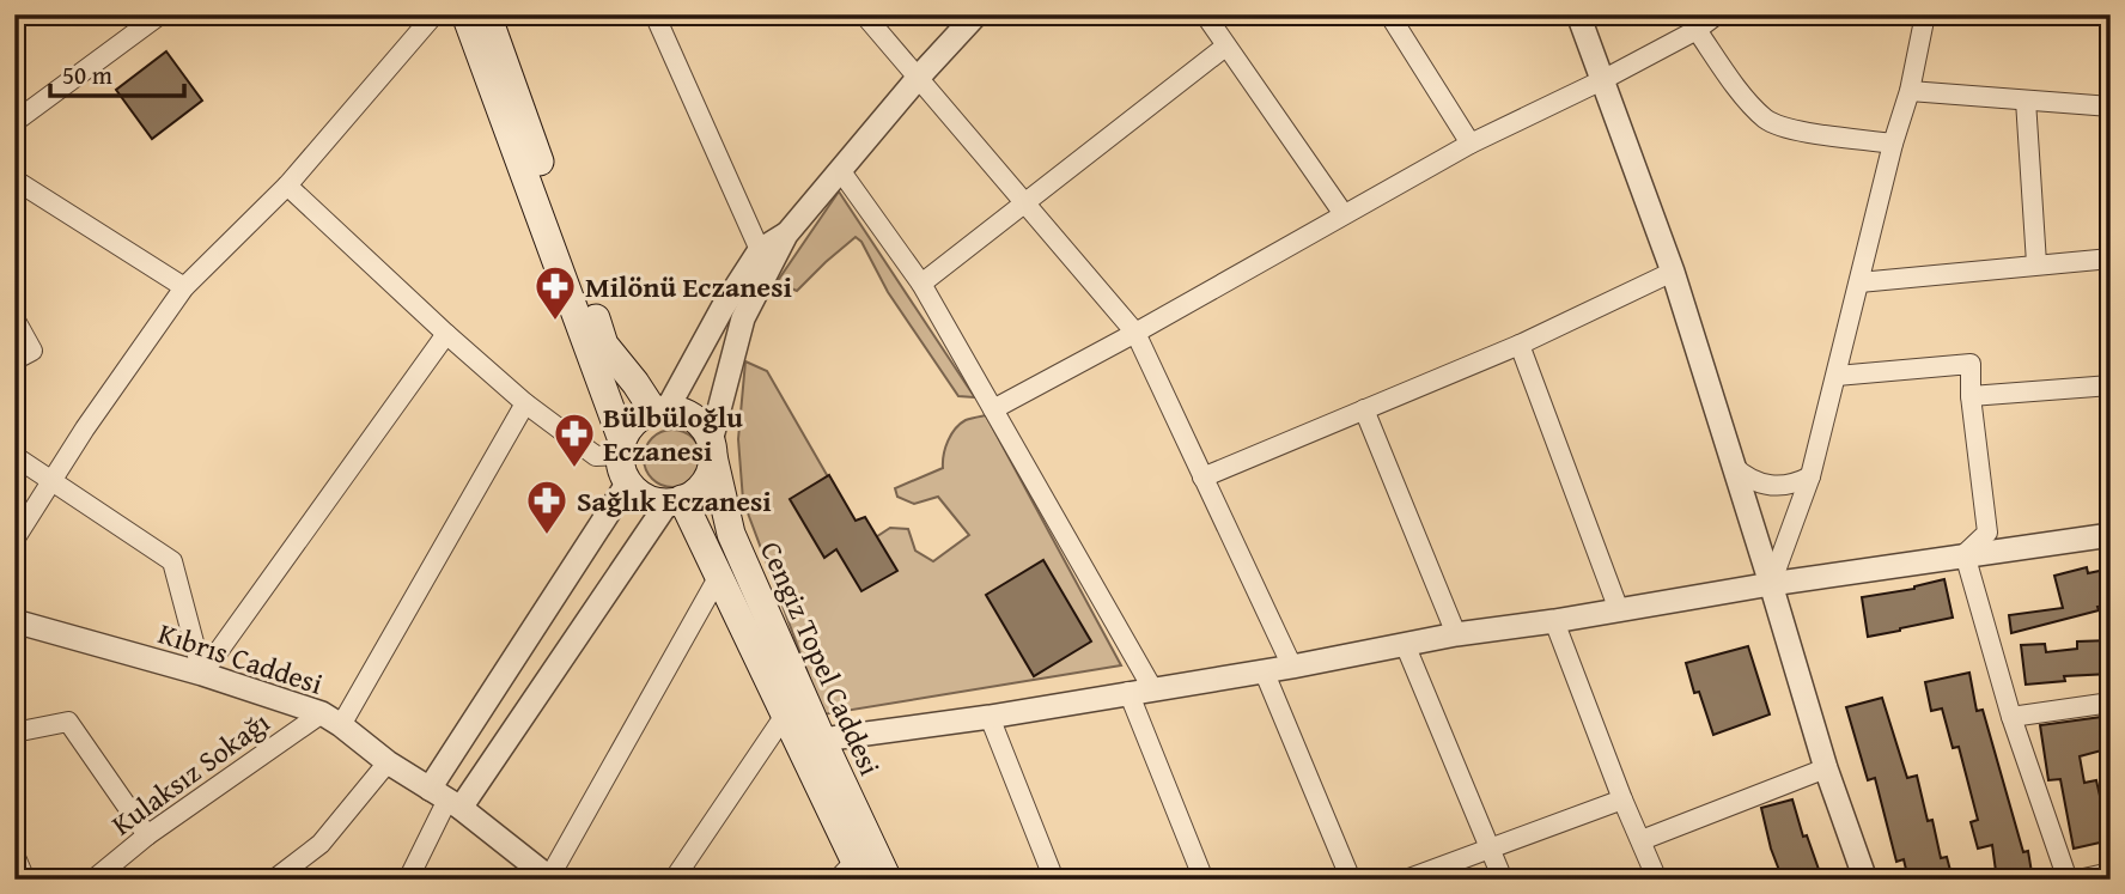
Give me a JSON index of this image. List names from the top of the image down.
{
  "streets": {
    "main road": ["Cengiz Topel Caddesi"],
    "street": ["Kıbrıs Caddesi", "Kulaksız Sokağı"]
  },
  "crossings": [
    ["Kıbrıs Caddesi", "Kulaksız Sokağı"]
  ],
  "places": {
    "pharmacy": ["Milönü Eczanesi", "Bülbüloğlu Eczanesi", "Sağlık Eczanesi"]
  },
  "scale_bar": "50 m"
}
